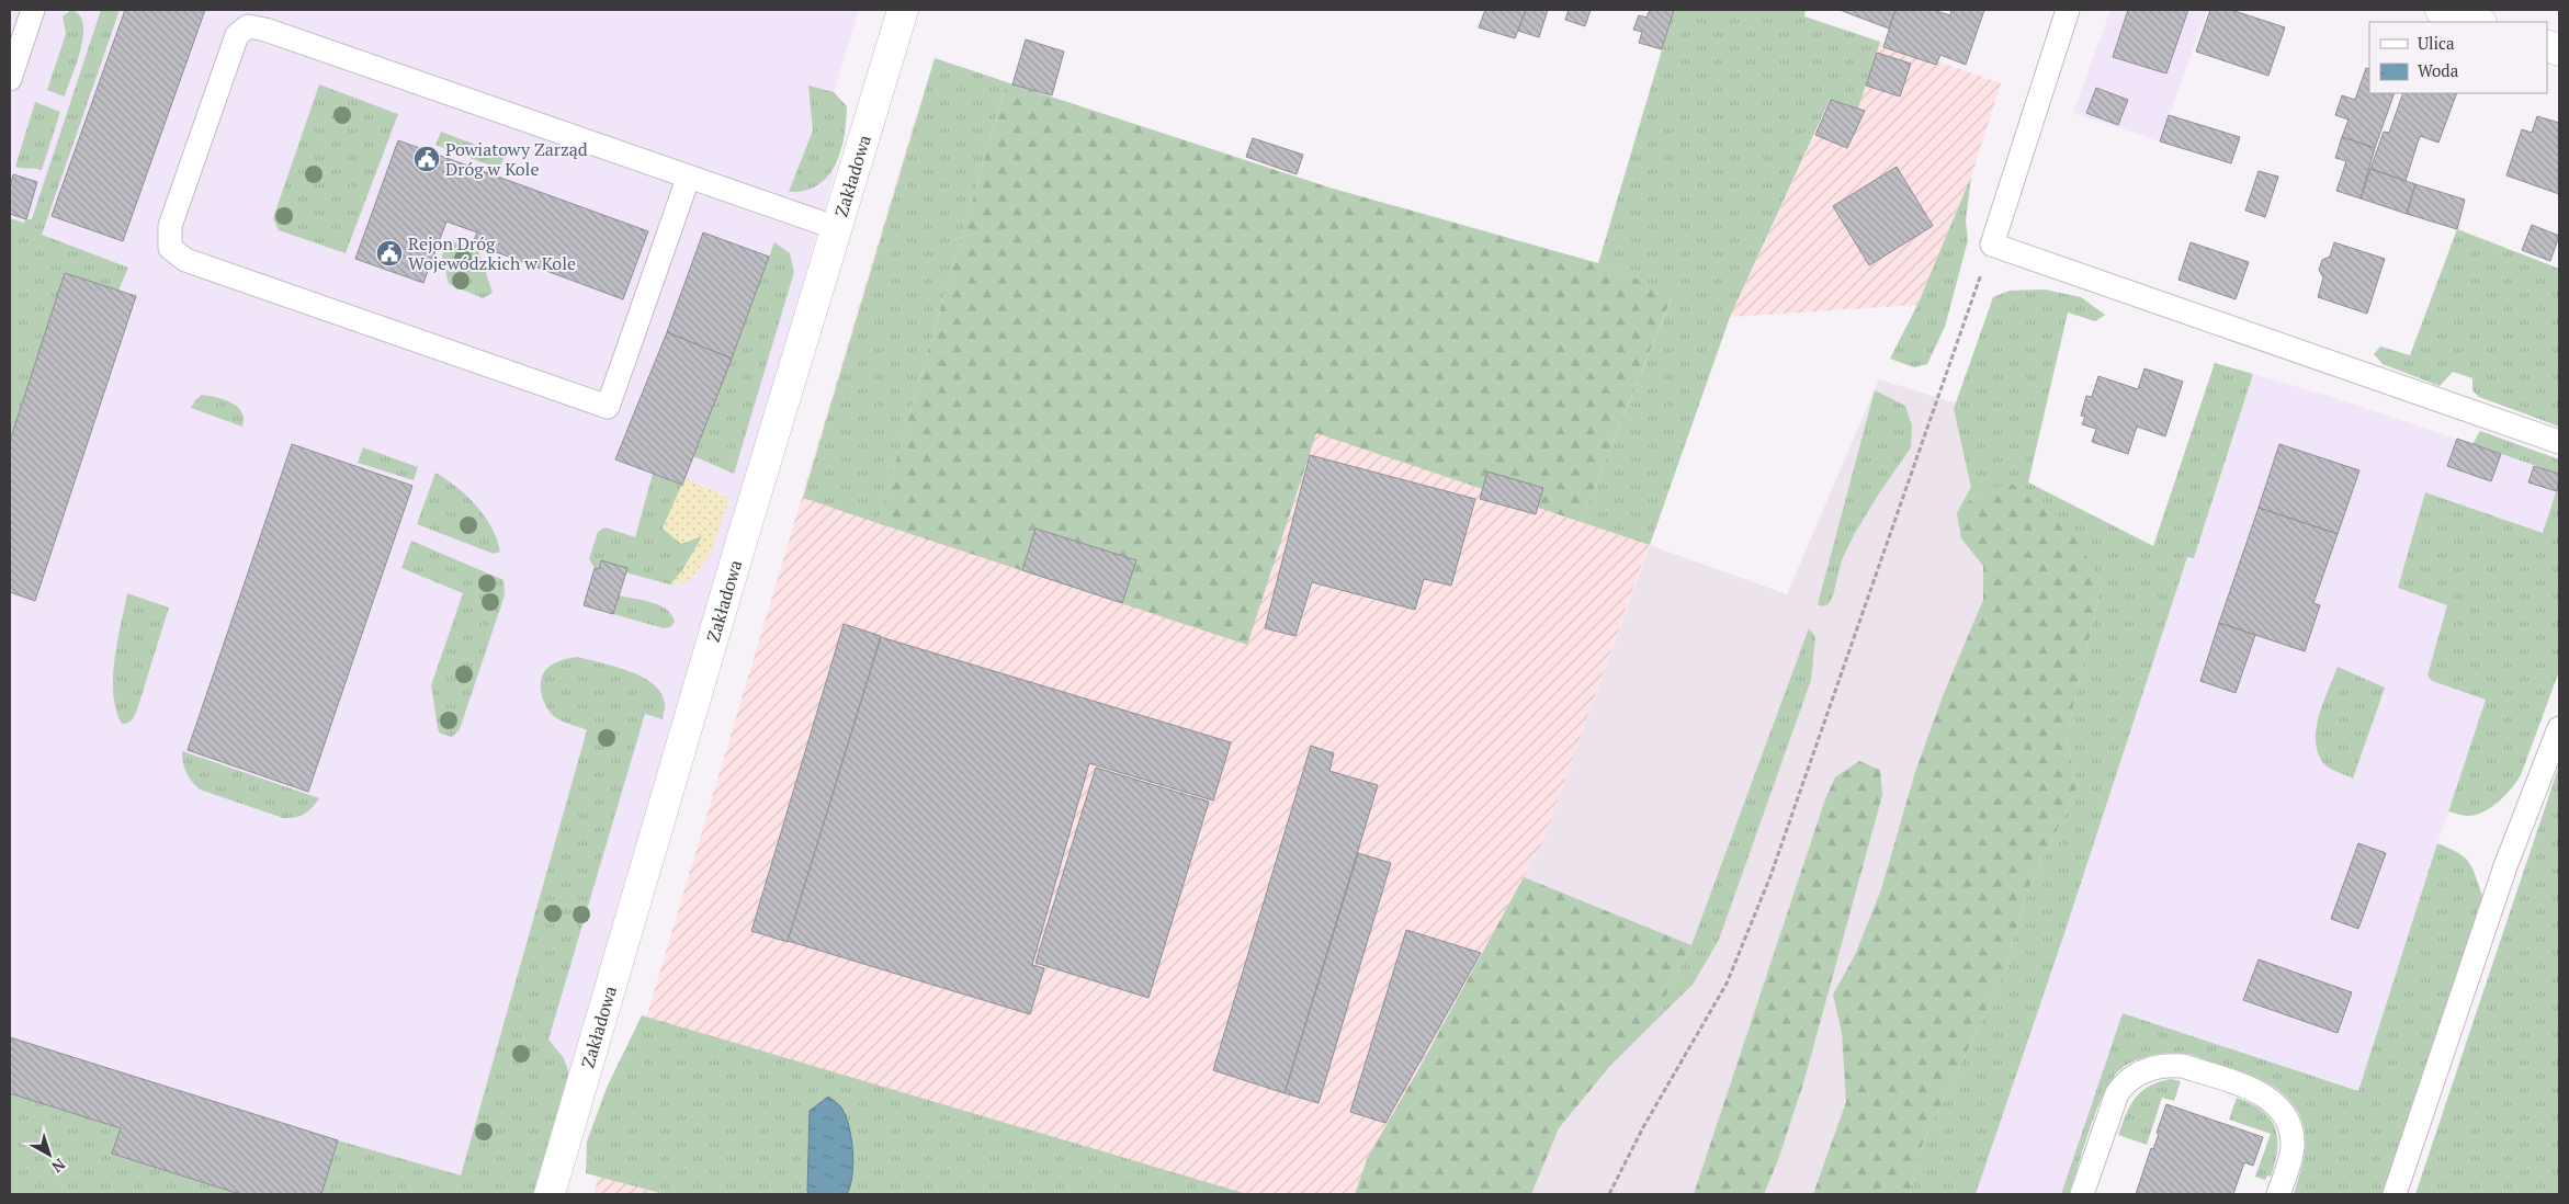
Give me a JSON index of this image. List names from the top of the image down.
{
  "streets": {
    "street": ["Zakładowa"]
  },
  "places": {
    "public building": ["Powiatowy Zarząd Dróg w Kole", "Rejon Dróg Wojewódzkich w Kole"]
  },
  "legend": ["Ulica", "Woda"],
  "north": "bottom right"
}
